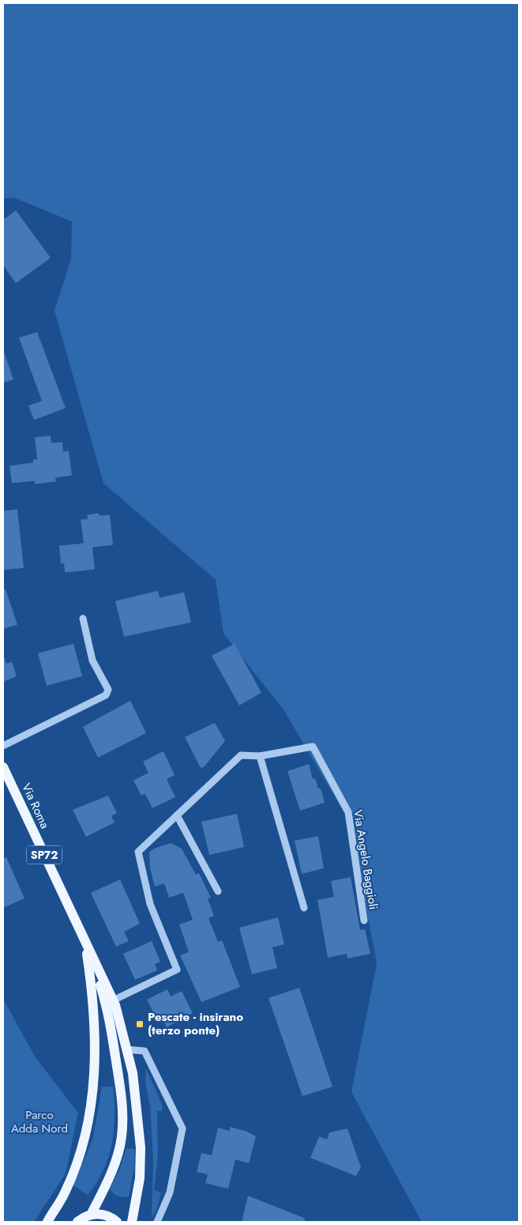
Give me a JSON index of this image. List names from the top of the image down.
{
  "streets": {
    "main road": ["Via Roma", "SP72"],
    "street": ["Via Angelo Baggioli"]
  },
  "parks": ["Parco Adda Nord"],
  "places": {
    "transit": ["Pescate - insirano (terzo ponte)"]
  }
}
